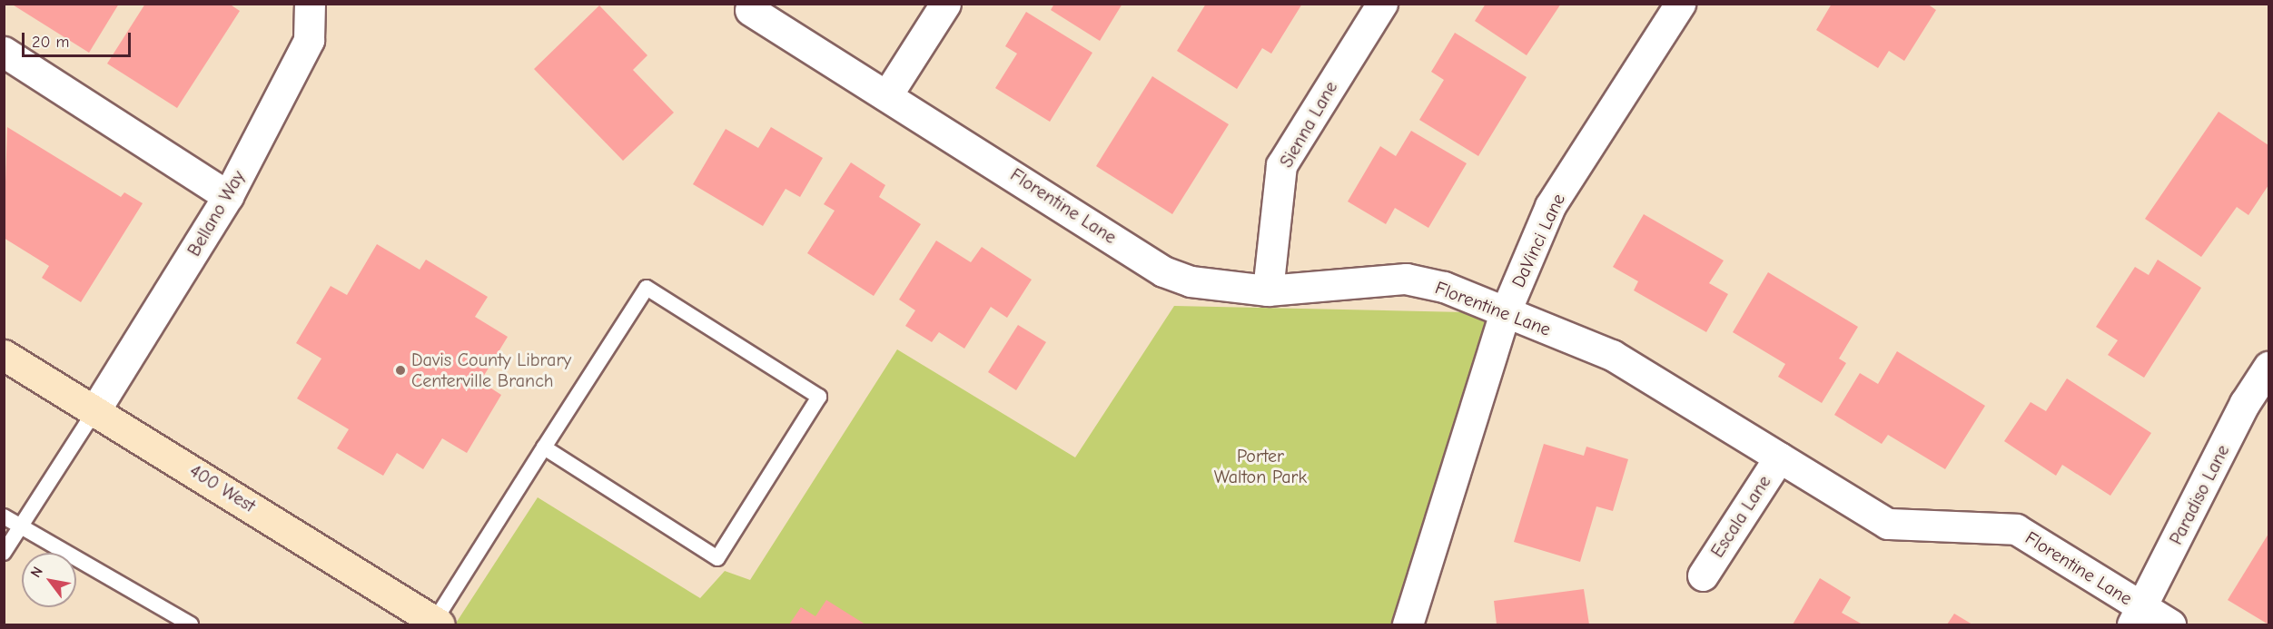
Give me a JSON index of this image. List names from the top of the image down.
{
  "streets": {
    "main road": ["400 West"],
    "street": [
      "Sienna Lane",
      "Florentine Lane",
      "Bellano Way",
      "DaVinci Lane",
      "Paradiso Lane",
      "Escala Lane"
    ]
  },
  "crossings": [
    ["Sienna Lane", "Florentine Lane"],
    ["Florentine Lane", "DaVinci Lane"],
    ["Florentine Lane", "Paradiso Lane"],
    ["Florentine Lane", "Escala Lane"],
    ["Bellano Way", "400 West"]
  ],
  "parks": ["Porter Walton Park"],
  "places": ["Davis County Library Centerville Branch"],
  "scale_bar": "20 m",
  "north": "top left"
}
